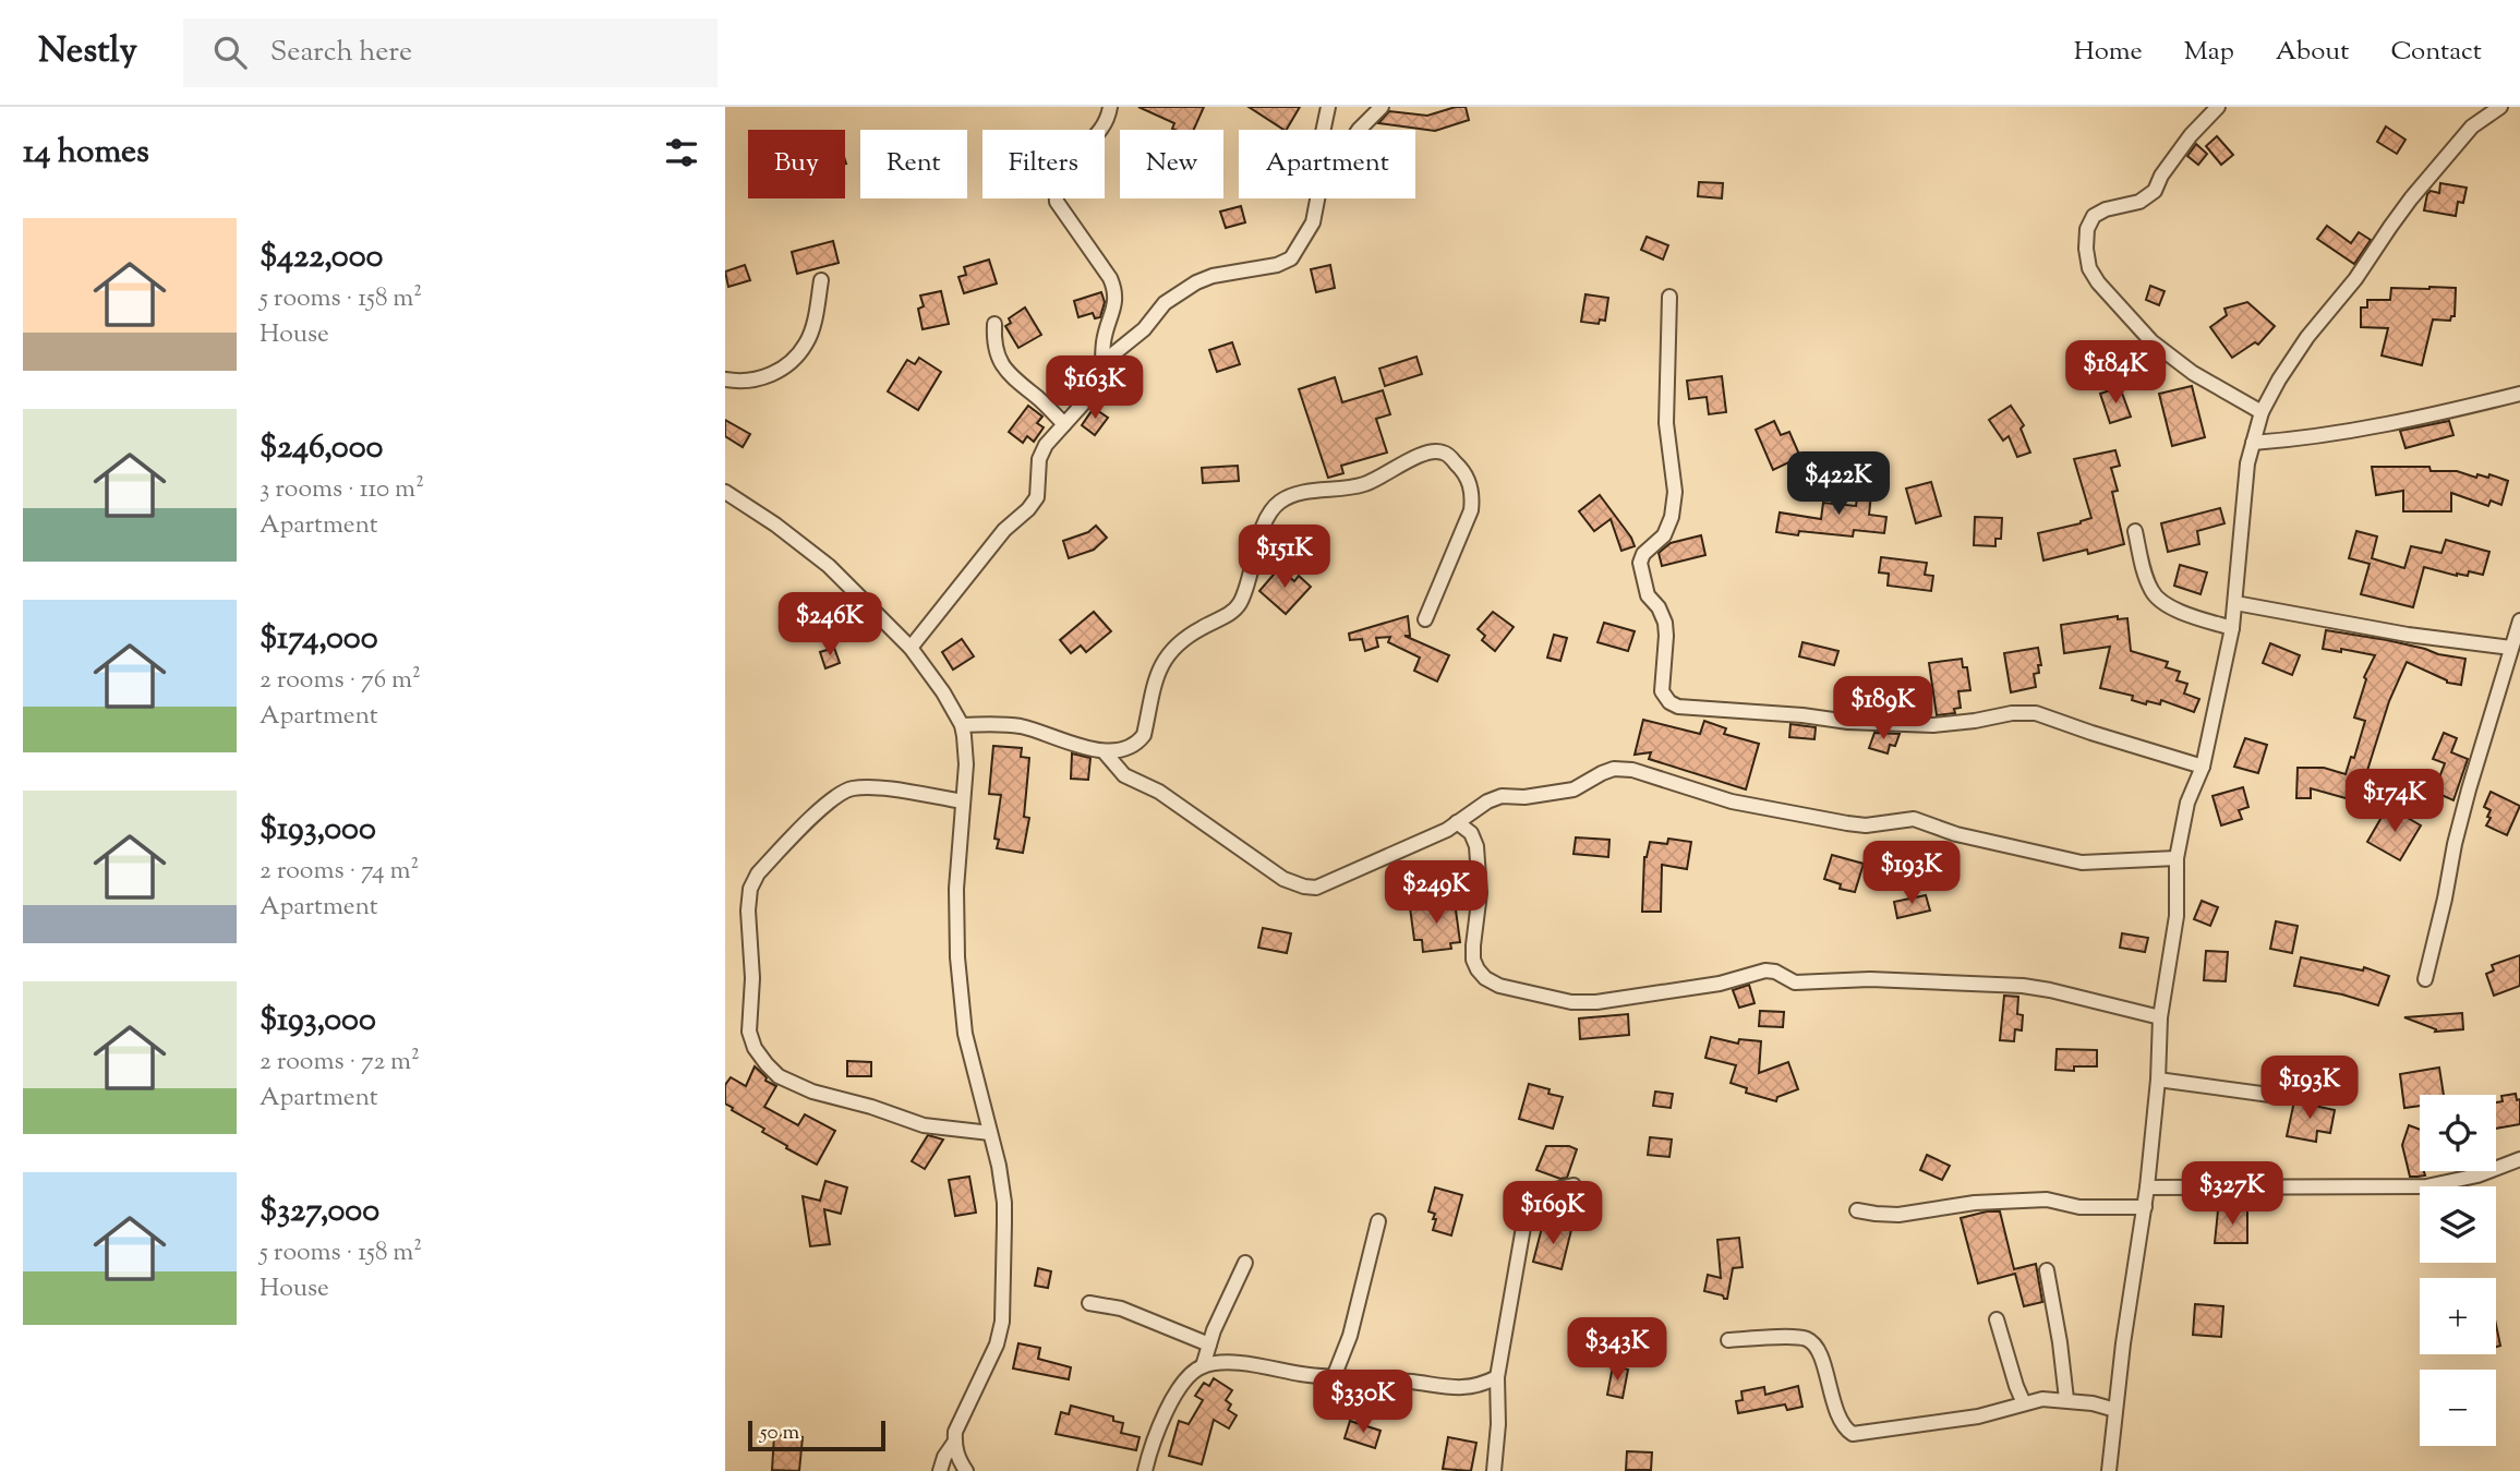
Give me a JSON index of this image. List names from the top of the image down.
{
  "scale_bar": "50 m",
  "page": {
    "header": "Nestly",
    "search": "Search here",
    "nav": [
      "Home",
      "Map",
      "About",
      "Contact"
    ],
    "heading": "14 homes",
    "chip": [
      "Buy",
      "Rent",
      "Filters",
      "New",
      "Apartment"
    ],
    "list": [
      {
        "name": "$422,000",
        "note": "5 rooms · 158 m² · House"
      },
      {
        "name": "$246,000",
        "note": "3 rooms · 110 m² · Apartment"
      },
      {
        "name": "$174,000",
        "note": "2 rooms · 76 m² · Apartment"
      },
      {
        "name": "$193,000",
        "note": "2 rooms · 74 m² · Apartment"
      },
      {
        "name": "$193,000",
        "note": "2 rooms · 72 m² · Apartment"
      },
      {
        "name": "$327,000",
        "note": "5 rooms · 158 m² · House"
      }
    ],
    "price": [
      "$184K",
      "$163K",
      "$422K",
      "$151K",
      "$246K",
      "$189K",
      "$174K",
      "$193K",
      "$249K",
      "$193K",
      "$327K",
      "$169K",
      "$343K",
      "$330K"
    ],
    "map_buttons": ["+", "−"],
    "scale": "50 m"
  }
}
